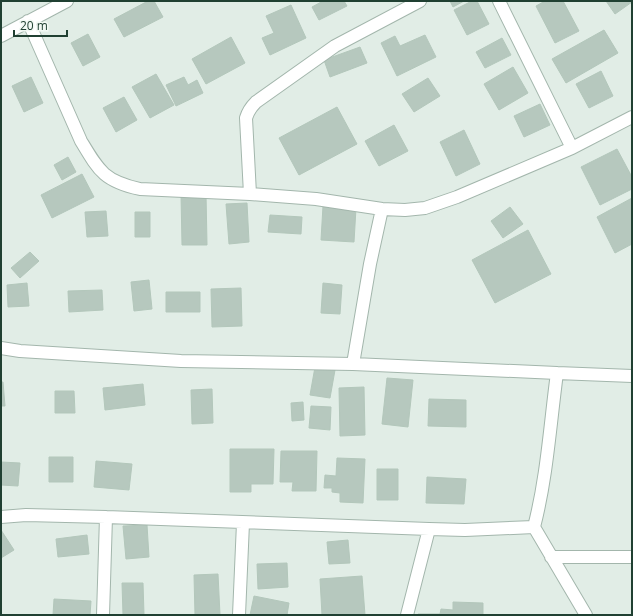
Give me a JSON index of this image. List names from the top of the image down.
{
  "scale_bar": "20 m"
}
